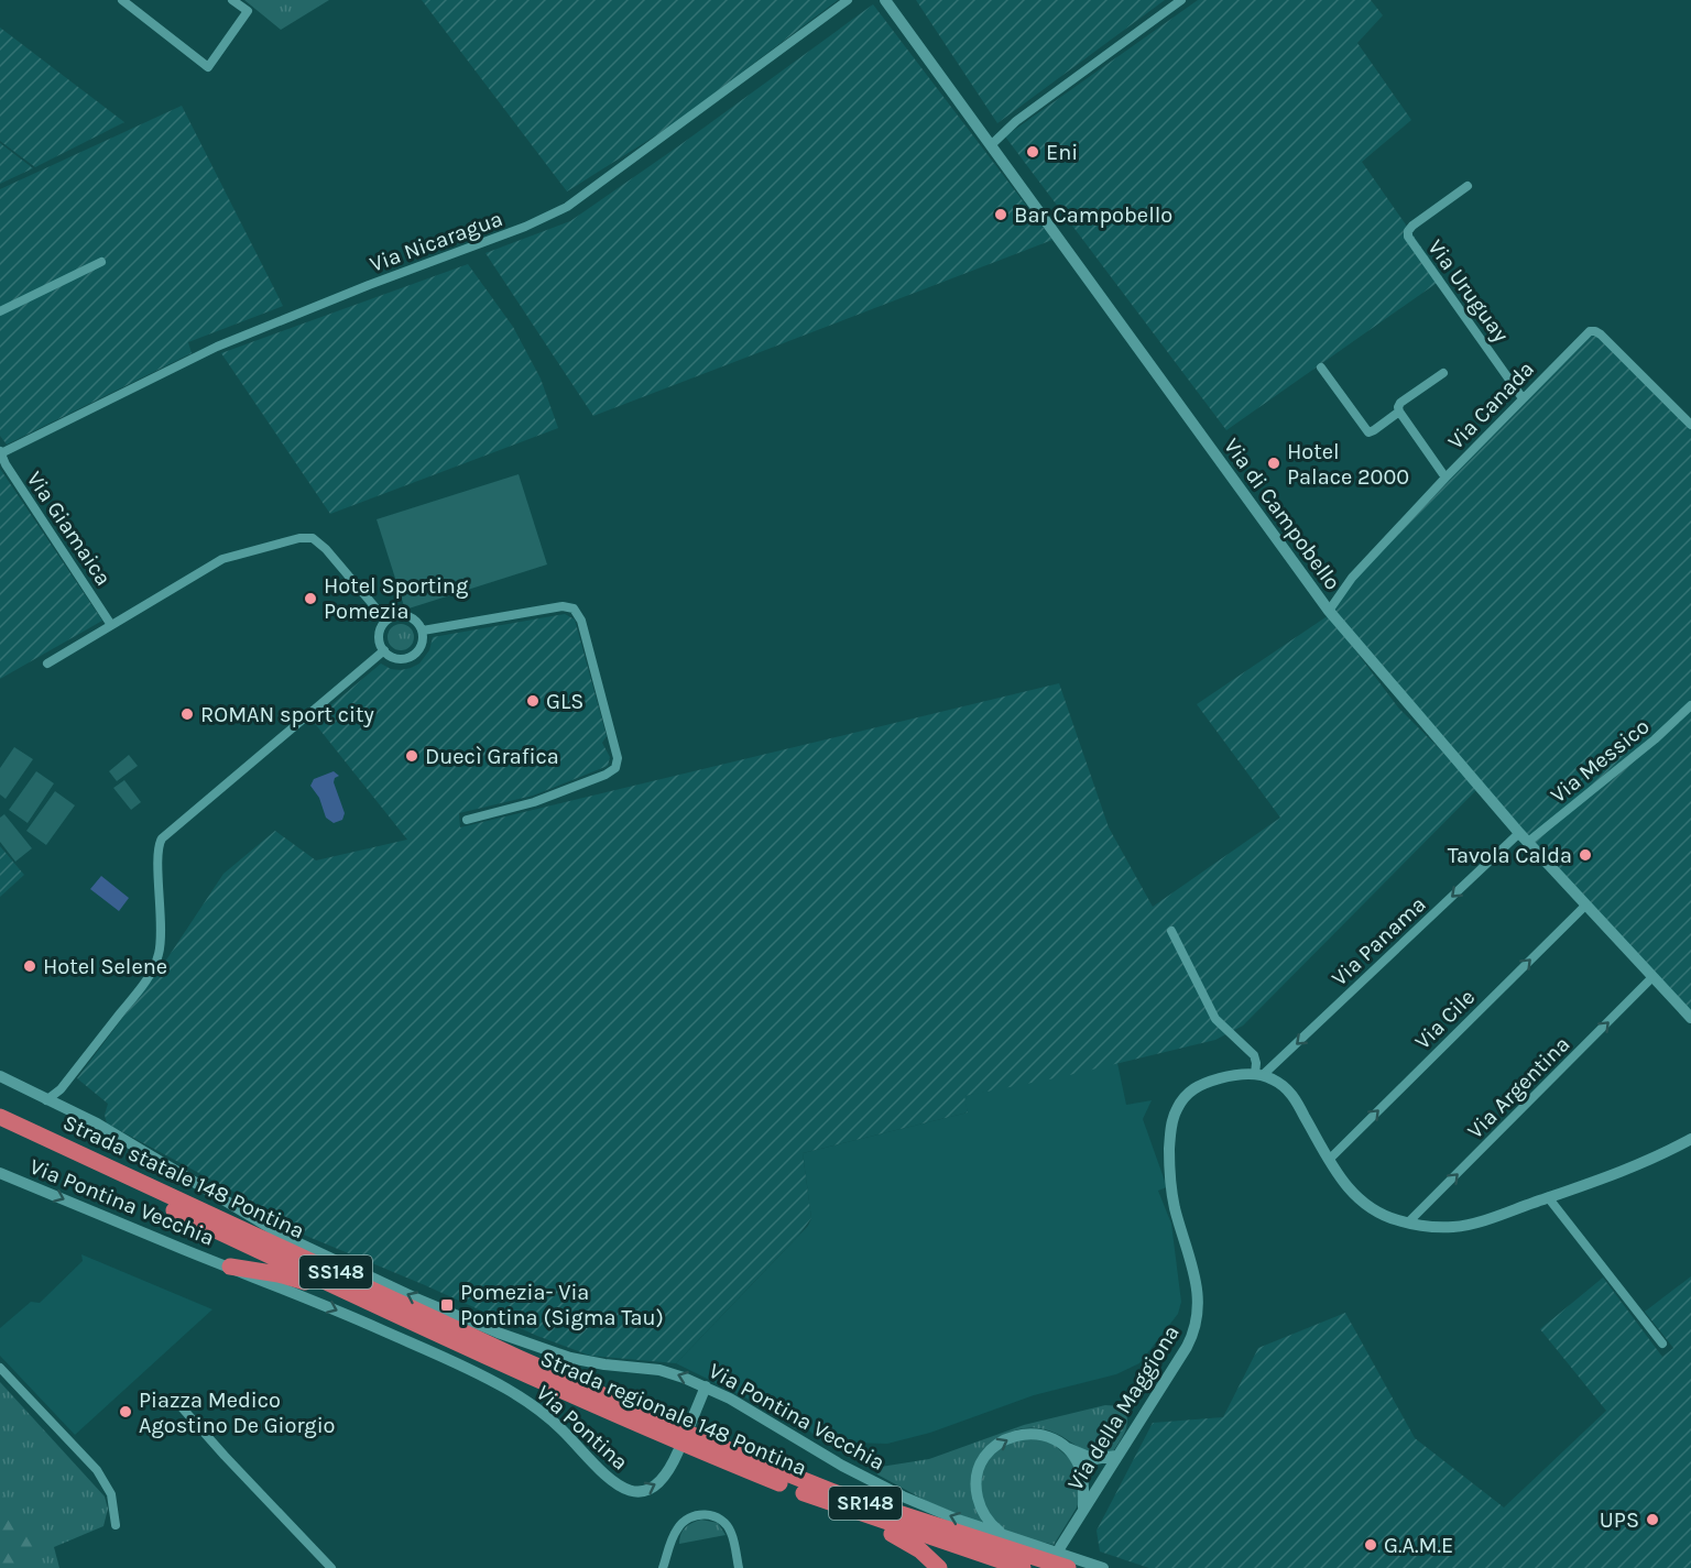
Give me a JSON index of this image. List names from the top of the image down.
{
  "streets": {
    "highway": [
      "Strada statale 148 Pontina",
      "SS148",
      "Strada regionale 148 Pontina",
      "SR148"
    ],
    "street": [
      "Via Nicaragua",
      "Via Uruguay",
      "Via Canada",
      "Via di Campobello",
      "Via Giamaica",
      "Via Messico",
      "Via Panama",
      "Via Cile",
      "Via Argentina",
      "Via Pontina Vecchia",
      "Via della Maggiona",
      "Via Pontina"
    ]
  },
  "crossings": [
    ["Via Nicaragua", "Via Giamaica"],
    ["Via Uruguay", "Via Canada"],
    ["Via Canada", "Via di Campobello"],
    ["Via di Campobello", "Via Messico"],
    ["Via di Campobello", "Via Panama"],
    ["Via di Campobello", "Via Cile"],
    ["Via di Campobello", "Via Argentina"],
    ["Via Messico", "Via Panama"],
    ["Via Panama", "Via della Maggiona"],
    ["Strada statale 148 Pontina", "Strada regionale 148 Pontina"],
    ["Via Pontina Vecchia", "Strada regionale 148 Pontina"],
    ["Via Pontina Vecchia", "Via Pontina"]
  ],
  "one_way": [
    "Via Panama",
    "Via Cile",
    "Via Argentina",
    "Via Pontina"
  ],
  "places": {
    "other": [
      "Eni",
      "Bar Campobello",
      "Hotel Palace 2000",
      "Hotel Sporting Pomezia",
      "GLS",
      "ROMAN sport city",
      "Duecì Grafica",
      "Tavola Calda",
      "Hotel Selene",
      "Piazza Medico Agostino De Giorgio",
      "UPS",
      "G.A.M.E"
    ],
    "transit": ["Pomezia- Via Pontina (Sigma Tau)"]
  }
}
